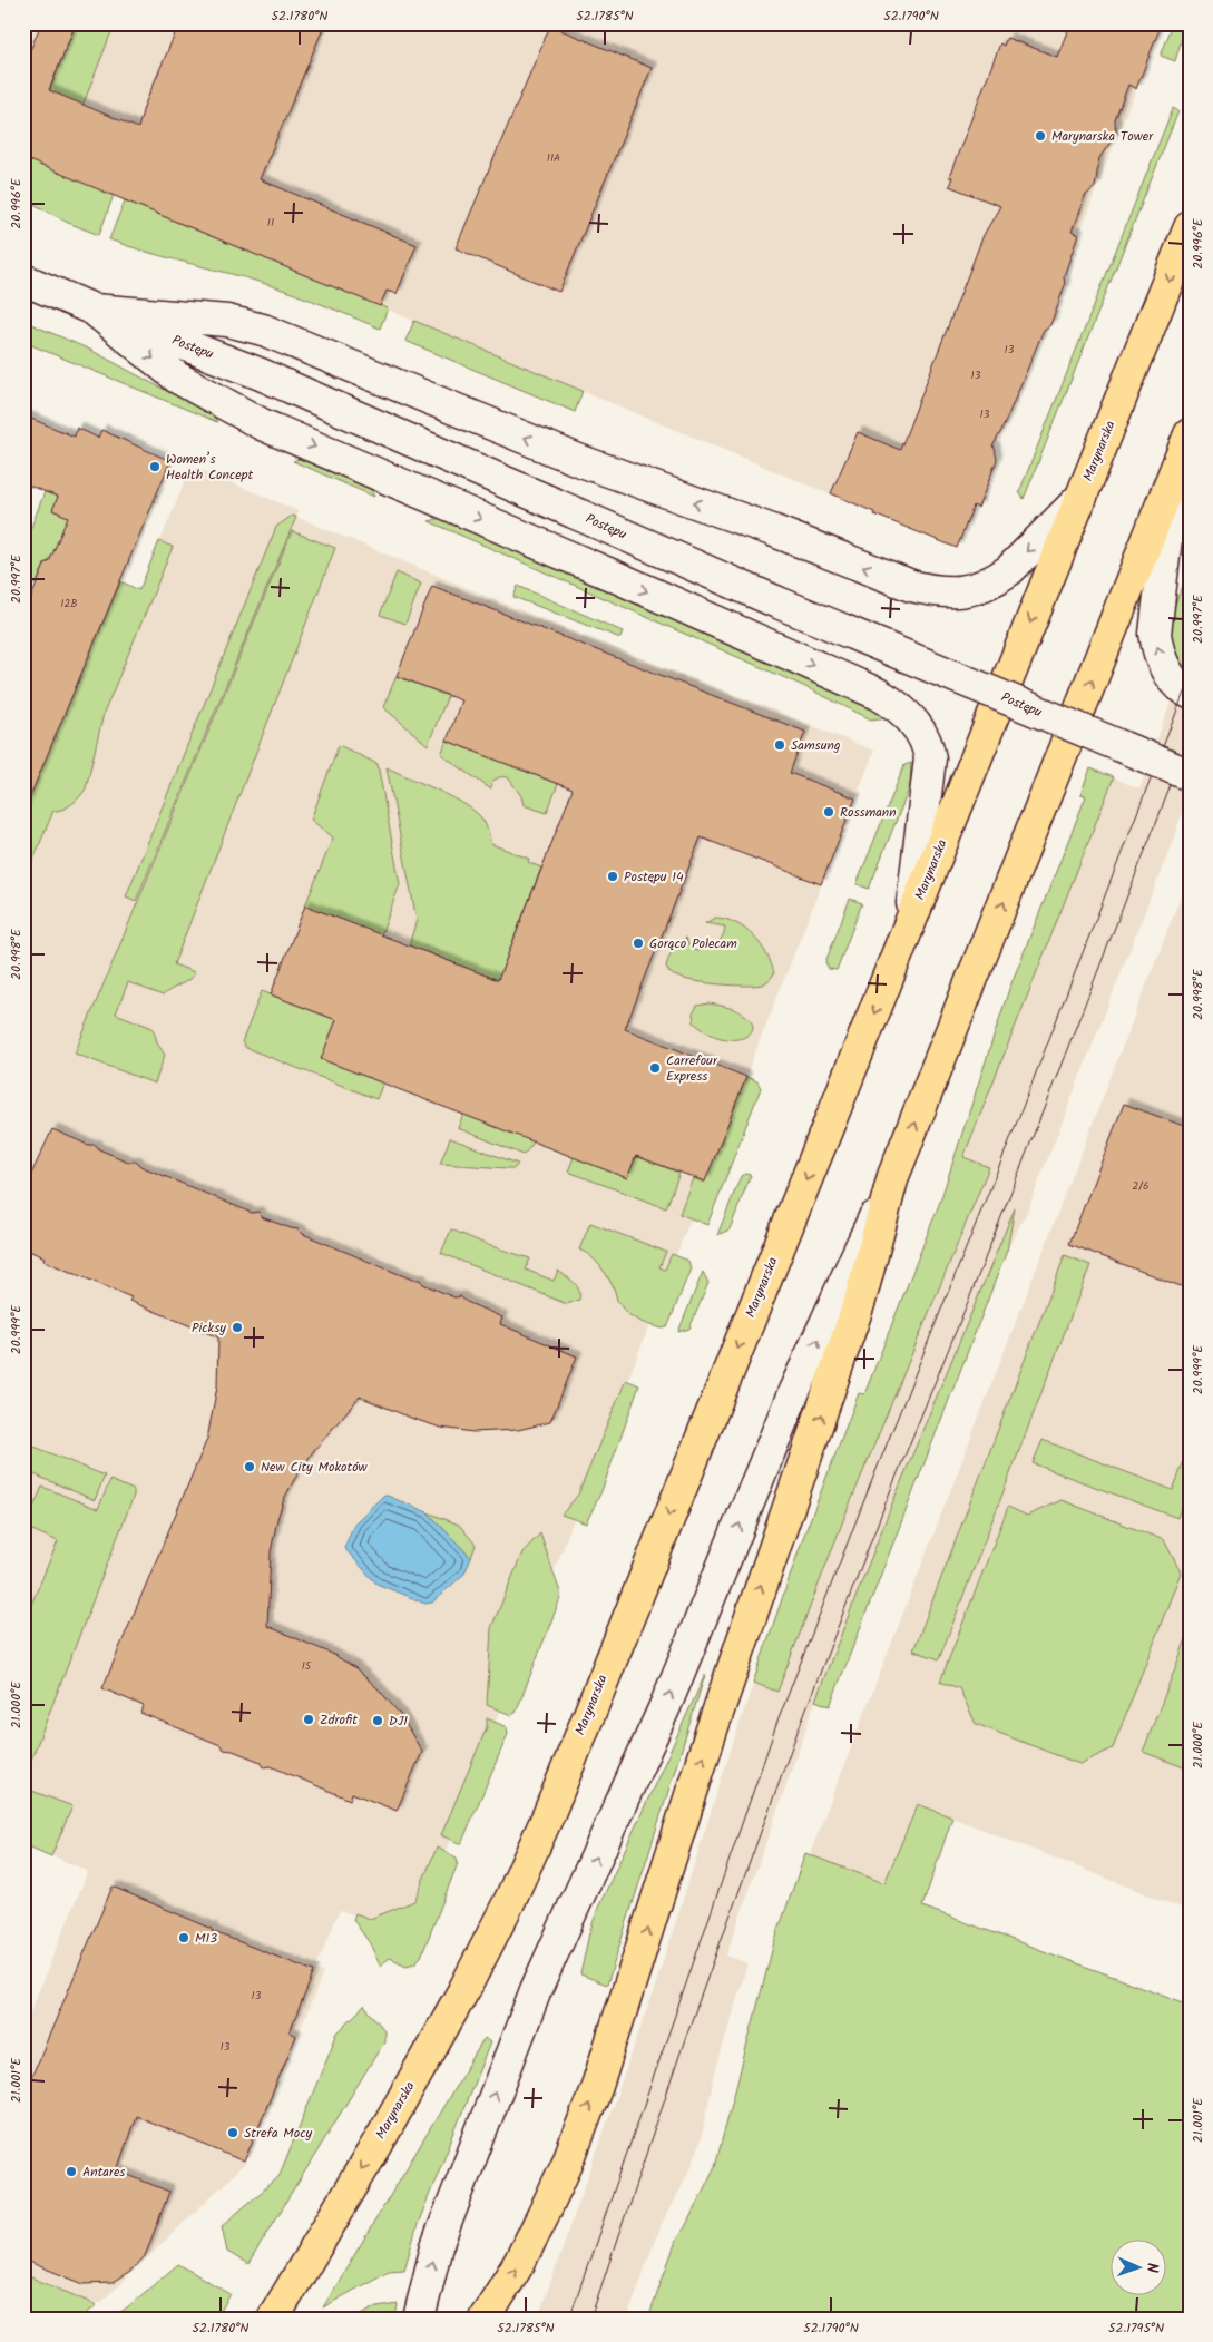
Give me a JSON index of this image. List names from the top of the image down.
{
  "streets": {
    "main road": ["Marynarska"],
    "street": ["Postępu"]
  },
  "places": [
    "Marynarska Tower",
    "Women’s Health Concept",
    "Samsung",
    "Rossmann",
    "Postępu 14",
    "Gorąco Polecam",
    "Carrefour Express",
    "Picksy",
    "New City Mokotów",
    "Zdrofit",
    "DJI",
    "M13",
    "Strefa Mocy",
    "Antares"
  ],
  "house_numbers": [
    "11A",
    "11",
    "13",
    "13",
    "13",
    "12B",
    "2/6",
    "15",
    "13",
    "13"
  ],
  "north": "right",
  "coordinates": [
    "52.1780°N",
    "52.1785°N",
    "52.1790°N",
    "20.996°E",
    "20.997°E",
    "20.998°E",
    "20.999°E",
    "21.000°E",
    "21.001°E",
    "52.1795°N"
  ]
}
